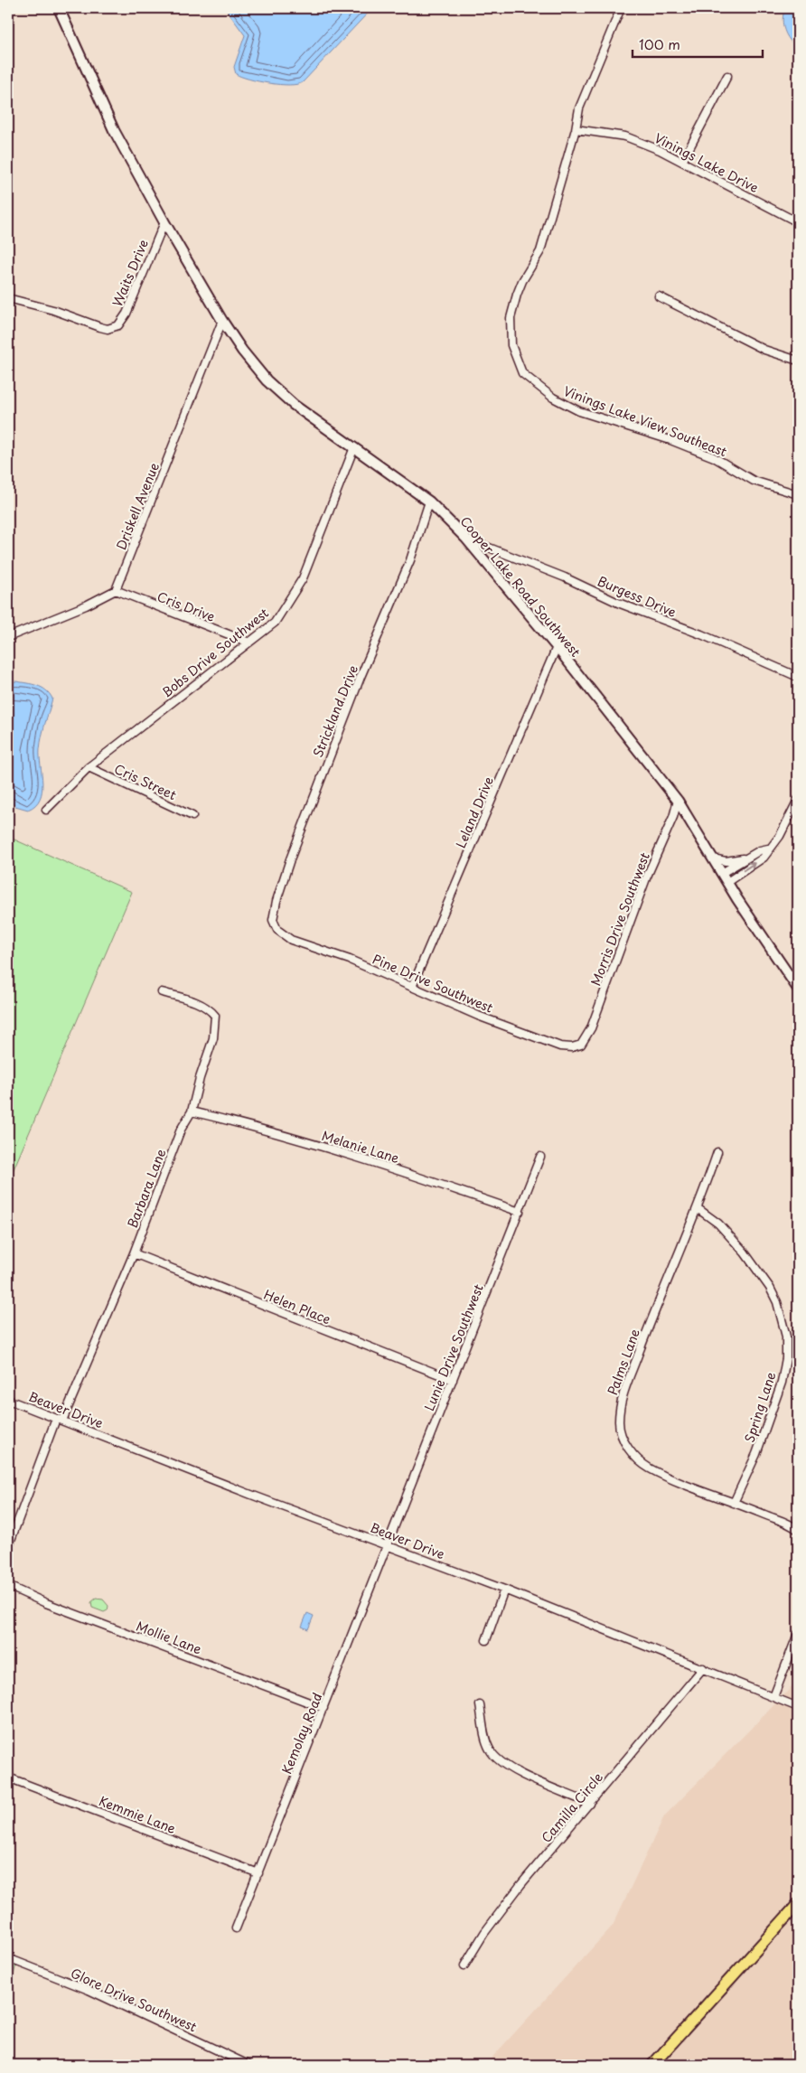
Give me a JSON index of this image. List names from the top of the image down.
{
  "streets": {
    "street": [
      "Vinings Lake Drive",
      "Waits Drive",
      "Vinings Lake View Southeast",
      "Driskell Avenue",
      "Cooper Lake Road Southwest",
      "Burgess Drive",
      "Cris Drive",
      "Bobs Drive Southwest",
      "Strickland Drive",
      "Cris Street",
      "Leland Drive",
      "Morris Drive Southwest",
      "Pine Drive Southwest",
      "Melanie Lane",
      "Barbara Lane",
      "Helen Place",
      "Lunie Drive Southwest",
      "Palms Lane",
      "Spring Lane",
      "Beaver Drive",
      "Mollie Lane",
      "Kemolay Road",
      "Camilla Circle",
      "Kemmie Lane",
      "Glore Drive Southwest"
    ]
  },
  "crossings": [
    ["Vinings Lake Drive", "Vinings Lake View Southeast"],
    ["Waits Drive", "Cooper Lake Road Southwest"],
    ["Driskell Avenue", "Cooper Lake Road Southwest"],
    ["Driskell Avenue", "Cris Drive"],
    ["Cooper Lake Road Southwest", "Burgess Drive"],
    ["Cooper Lake Road Southwest", "Bobs Drive Southwest"],
    ["Cooper Lake Road Southwest", "Strickland Drive"],
    ["Cooper Lake Road Southwest", "Leland Drive"],
    ["Cooper Lake Road Southwest", "Morris Drive Southwest"],
    ["Cris Drive", "Bobs Drive Southwest"],
    ["Bobs Drive Southwest", "Cris Street"],
    ["Strickland Drive", "Pine Drive Southwest"],
    ["Leland Drive", "Pine Drive Southwest"],
    ["Morris Drive Southwest", "Pine Drive Southwest"],
    ["Melanie Lane", "Barbara Lane"],
    ["Melanie Lane", "Lunie Drive Southwest"],
    ["Barbara Lane", "Helen Place"],
    ["Barbara Lane", "Beaver Drive"],
    ["Helen Place", "Lunie Drive Southwest"],
    ["Lunie Drive Southwest", "Beaver Drive"],
    ["Lunie Drive Southwest", "Kemolay Road"],
    ["Palms Lane", "Spring Lane"],
    ["Beaver Drive", "Kemolay Road"],
    ["Beaver Drive", "Camilla Circle"],
    ["Mollie Lane", "Kemolay Road"],
    ["Kemolay Road", "Kemmie Lane"]
  ],
  "scale_bar": "100 m"
}
